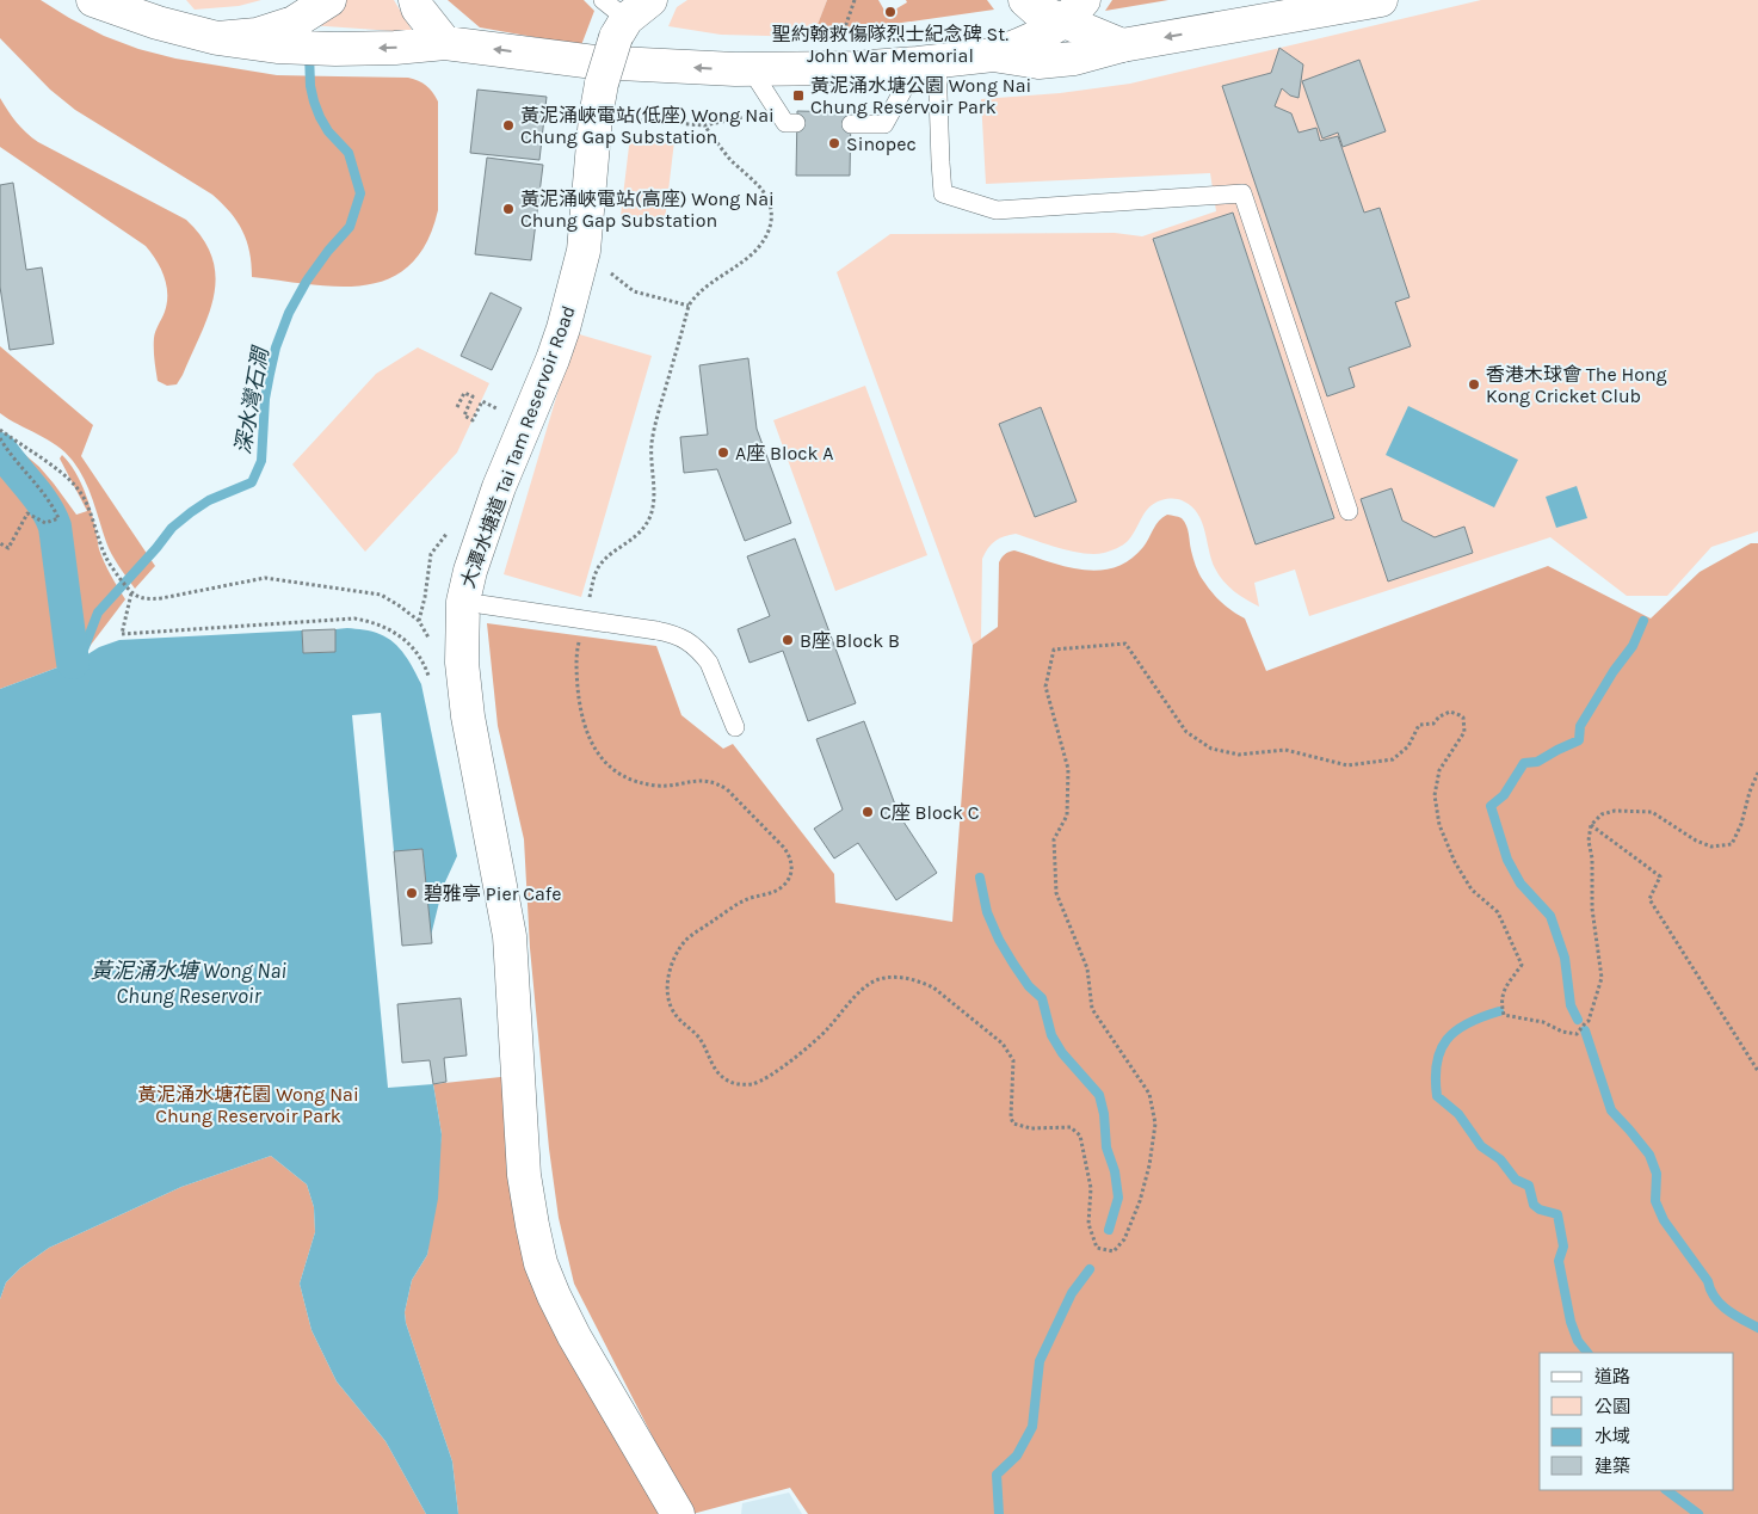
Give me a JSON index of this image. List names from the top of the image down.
{
  "streets": {
    "street": ["大潭水塘道 Tai Tam Reservoir Road"]
  },
  "water": ["深水灣石澗", "黃泥涌水塘 Wong Nai Chung Reservoir"],
  "parks": ["黃泥涌水塘花園 Wong Nai Chung Reservoir Park"],
  "places": {
    "other": [
      "聖約翰救傷隊烈士紀念碑 St. John War Memorial",
      "黃泥涌峽電站(低座) Wong Nai Chung Gap Substation",
      "Sinopec",
      "黃泥涌峽電站(高座) Wong Nai Chung Gap Substation",
      "香港木球會 The Hong Kong Cricket Club",
      "A座 Block A",
      "B座 Block B",
      "C座 Block C",
      "碧雅亭 Pier Cafe"
    ],
    "transit": ["黃泥涌水塘公園 Wong Nai Chung Reservoir Park"]
  },
  "legend": [
    "道路",
    "公園",
    "水域",
    "建築"
  ]
}
